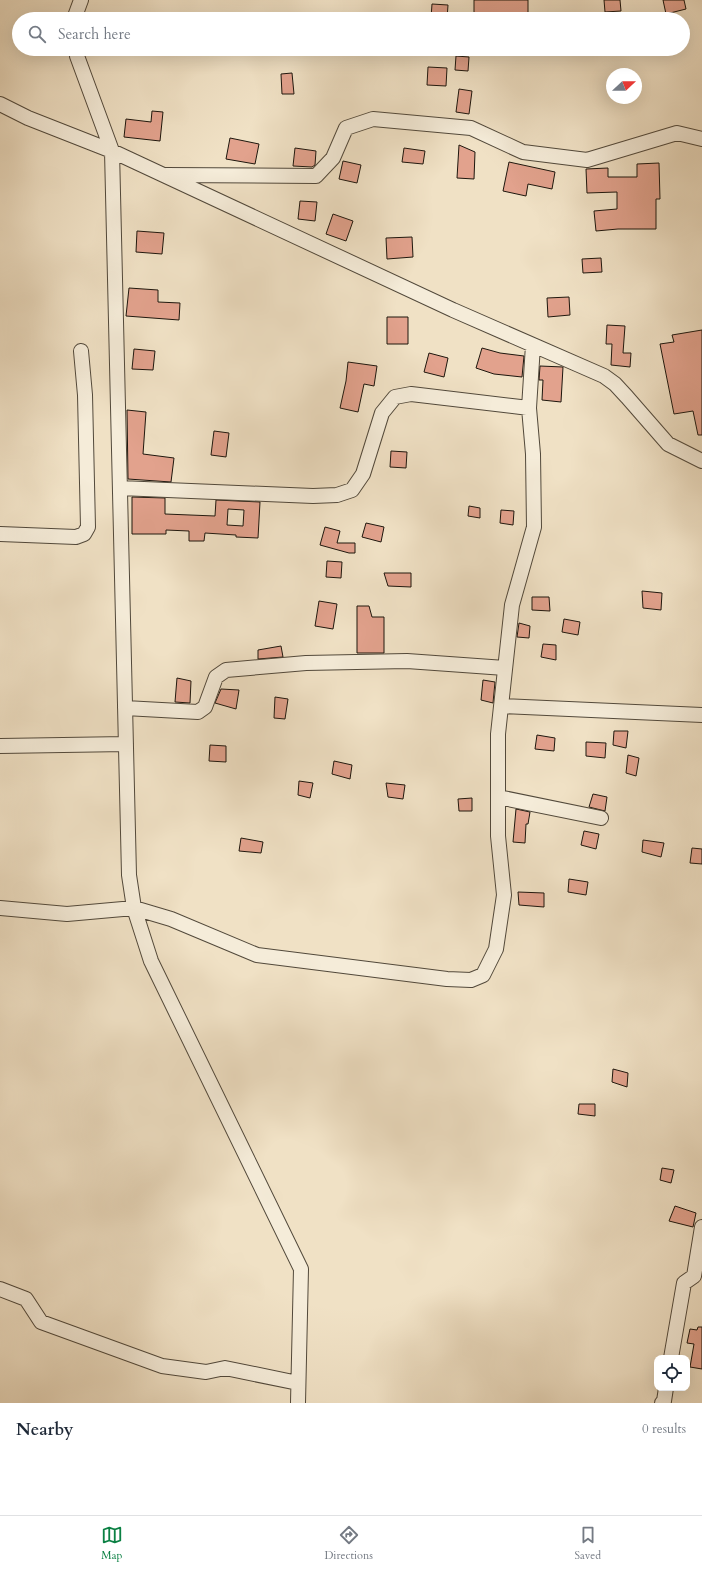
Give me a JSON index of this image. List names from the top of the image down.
{
  "north": "right",
  "page": {
    "search": "Search here",
    "heading": ["Nearby", "0 results"],
    "nav": ["Map", "Directions", "Saved"]
  }
}
